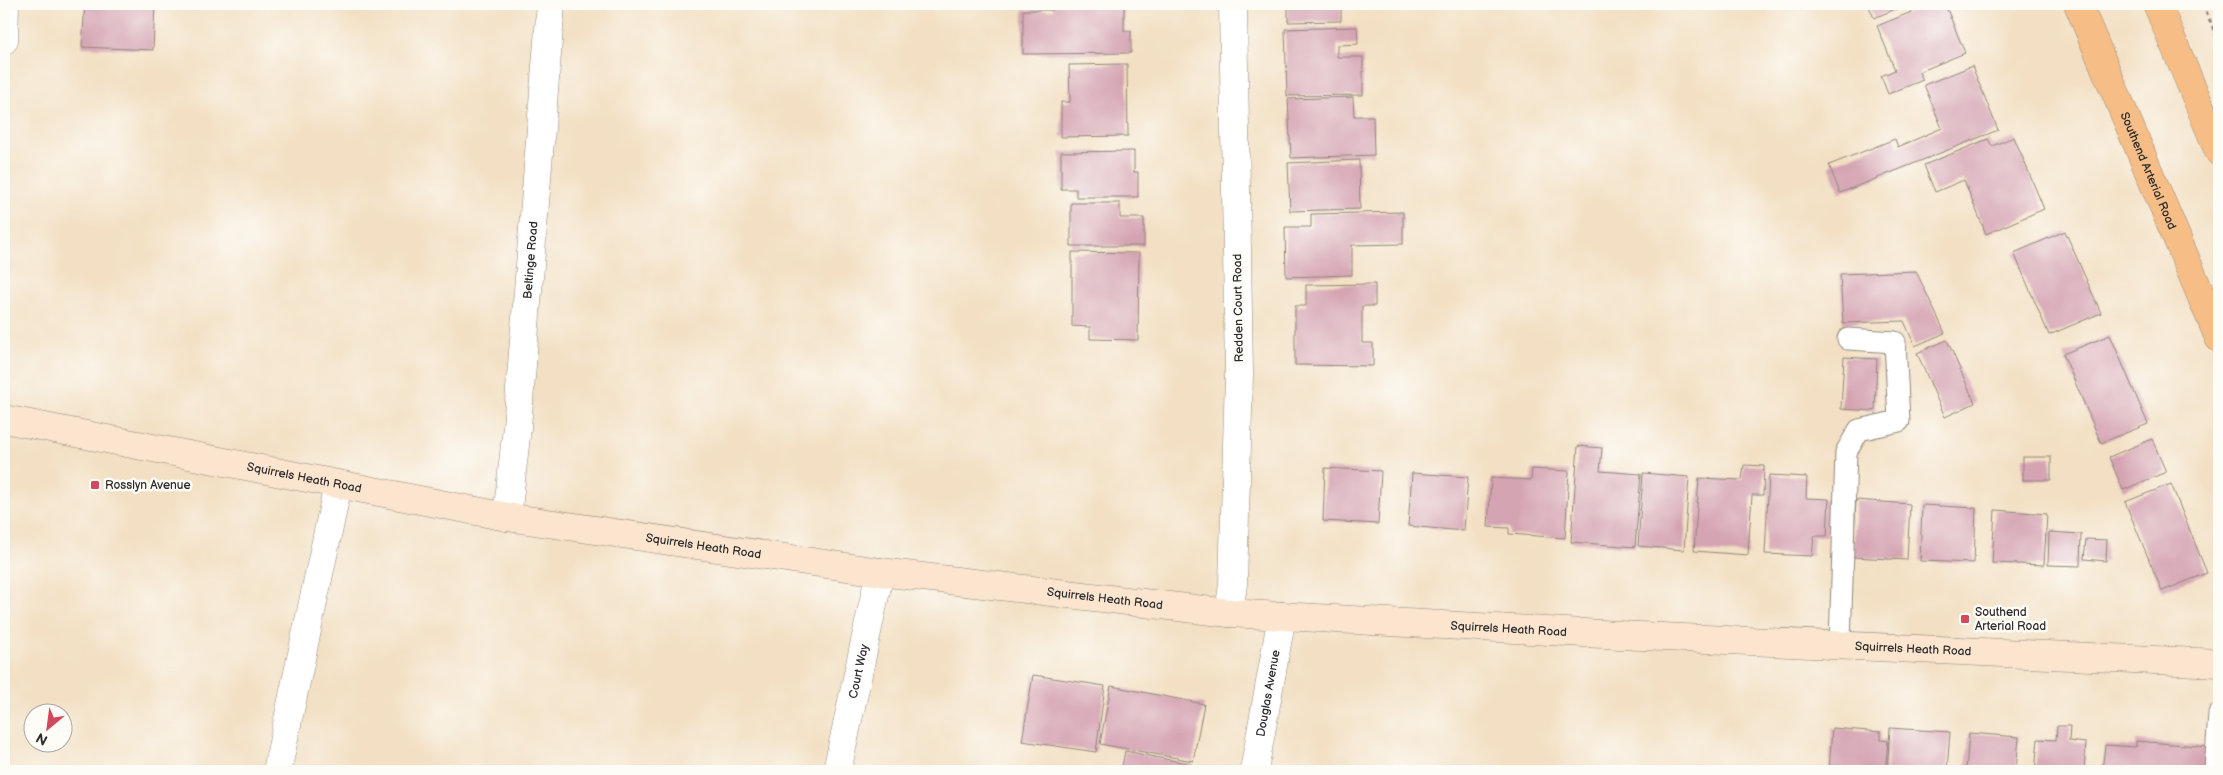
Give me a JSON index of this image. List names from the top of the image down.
{
  "streets": {
    "highway": ["Southend Arterial Road"],
    "street": [
      "Beltinge Road",
      "Redden Court Road",
      "Squirrels Heath Road",
      "Court Way",
      "Douglas Avenue"
    ]
  },
  "crossings": [
    ["Beltinge Road", "Squirrels Heath Road"],
    ["Redden Court Road", "Squirrels Heath Road"],
    ["Squirrels Heath Road", "Court Way"],
    ["Squirrels Heath Road", "Douglas Avenue"]
  ],
  "places": {
    "transit": ["Rosslyn Avenue", "Southend Arterial Road"]
  },
  "north": "bottom left"
}
